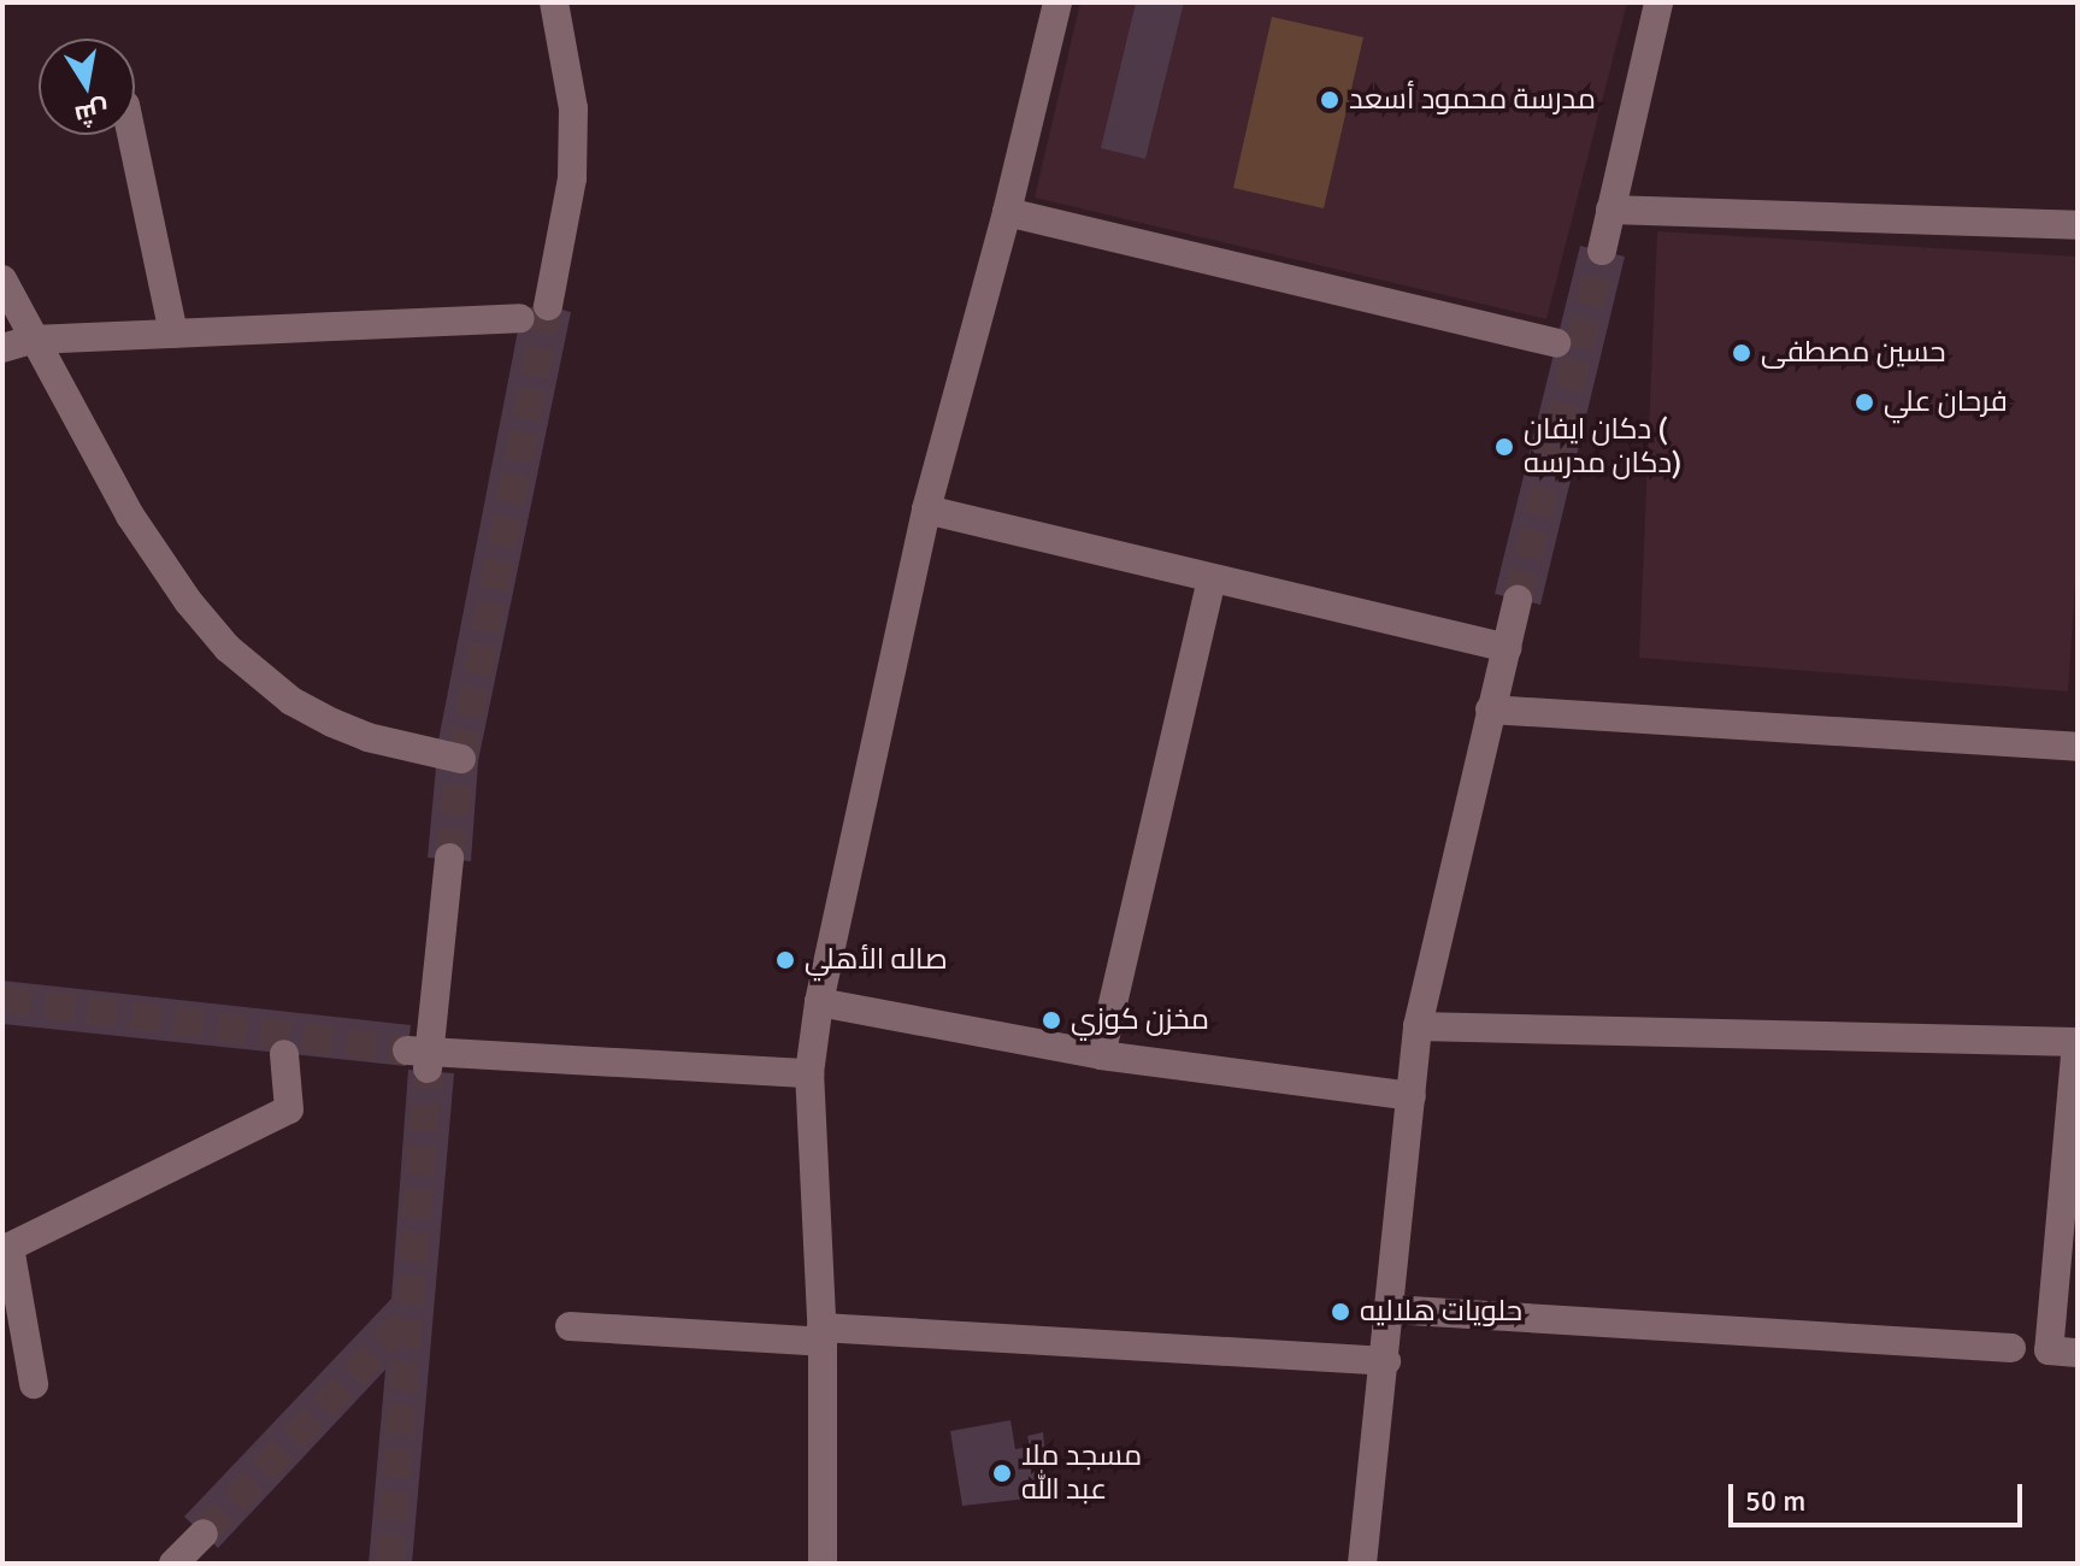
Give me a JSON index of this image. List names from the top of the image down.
{
  "places": [
    "مدرسة محمود أسعد",
    "حسين مصطفى",
    "فرحان علي",
    "دكان ايفان ( دكان مدرسه)",
    "صاله الأهلي",
    "مخزن كوزي",
    "حلويات هلاليه",
    "مسجد ملا عبد الله"
  ],
  "scale_bar": "50 m",
  "north": "bottom"
}
